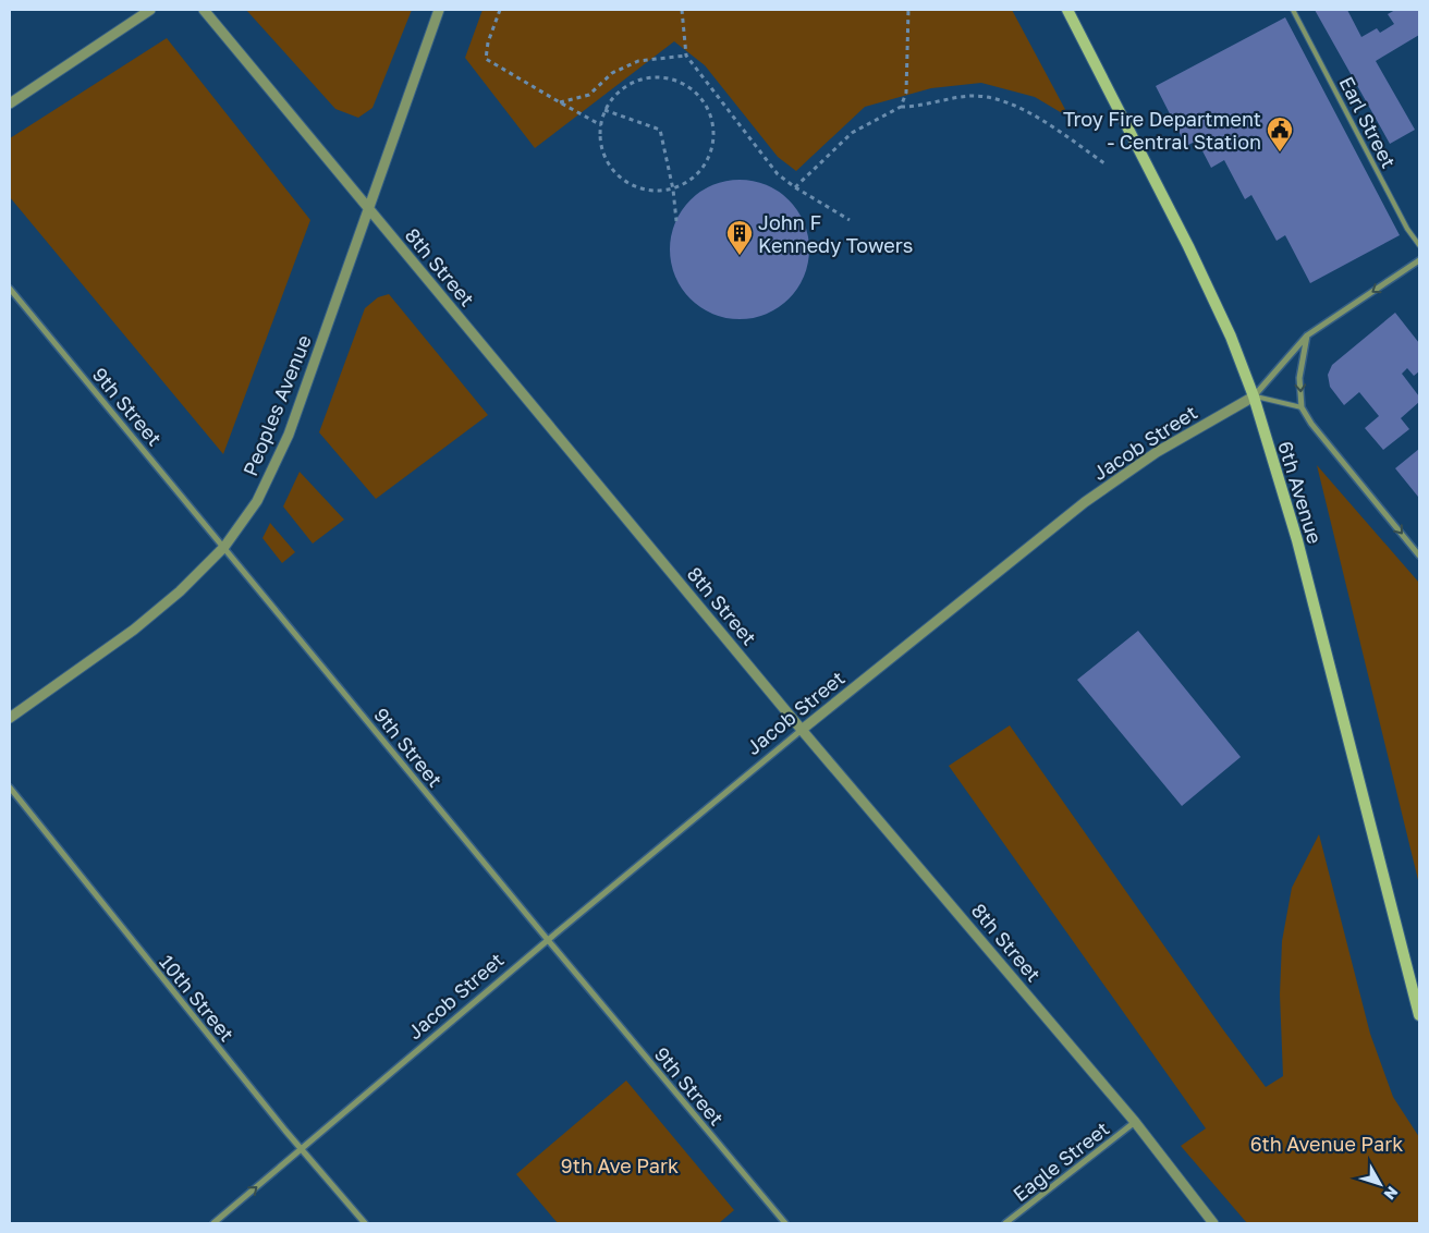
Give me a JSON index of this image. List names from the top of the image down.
{
  "streets": {
    "main road": ["6th Avenue"],
    "street": [
      "8th Street",
      "Peoples Avenue",
      "9th Street",
      "Jacob Street",
      "10th Street",
      "Eagle Street"
    ],
    "lane": ["Earl Street"]
  },
  "crossings": [
    ["8th Street", "Peoples Avenue"],
    ["8th Street", "Jacob Street"],
    ["8th Street", "Eagle Street"],
    ["Peoples Avenue", "9th Street"],
    ["9th Street", "Jacob Street"],
    ["Jacob Street", "6th Avenue"],
    ["Jacob Street", "10th Street"]
  ],
  "parks": ["6th Avenue Park", "9th Ave Park"],
  "places": {
    "public building": ["Troy Fire Department - Central Station"],
    "building": ["John F Kennedy Towers"]
  },
  "north": "bottom right"
}
